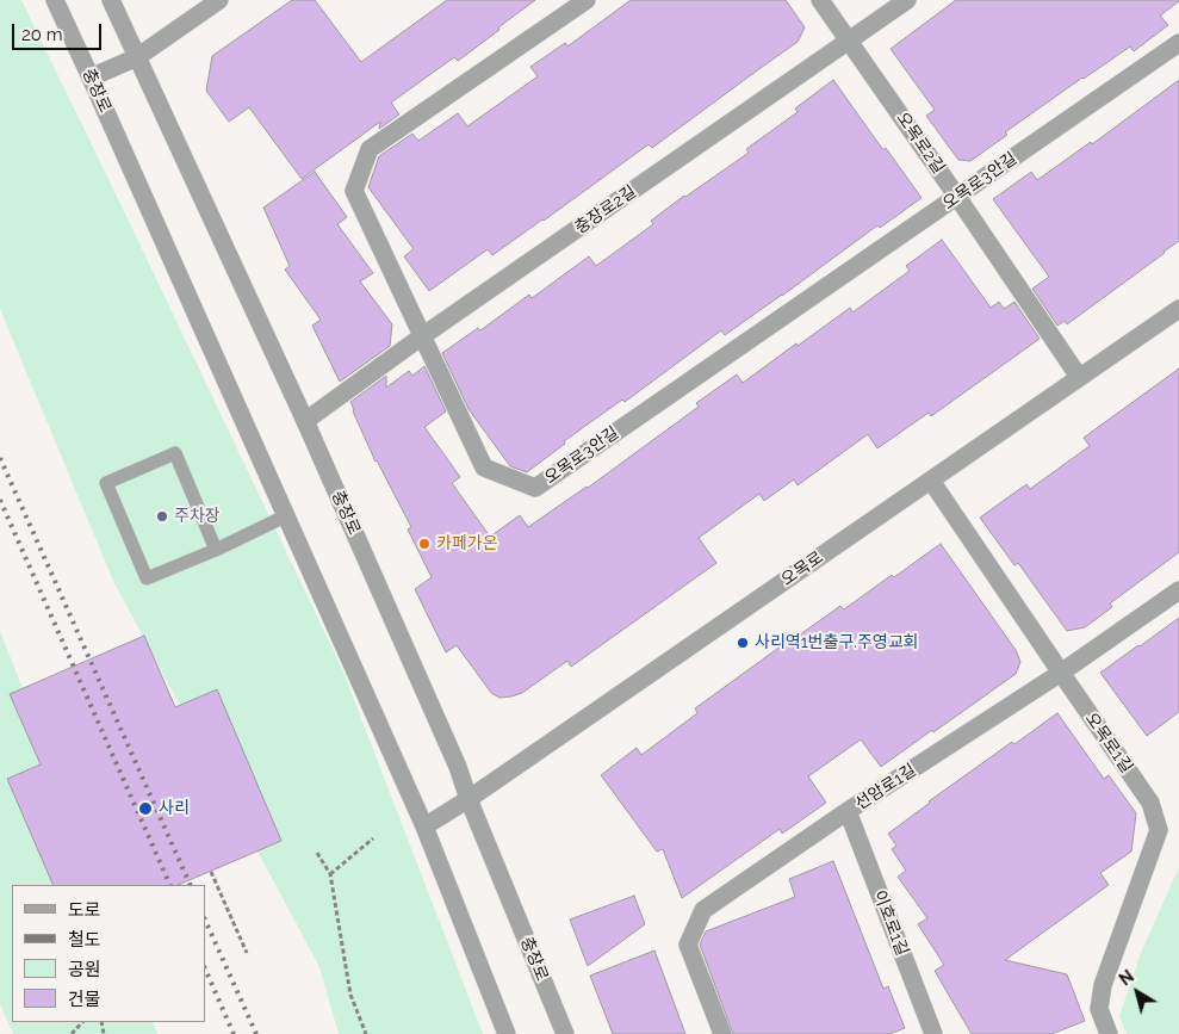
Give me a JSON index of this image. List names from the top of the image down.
{
  "streets": {
    "street": [
      "충장로",
      "오목로2길",
      "오목로3안길",
      "충장로2길",
      "오목로",
      "오목로1길",
      "선암로1길",
      "이호로1길"
    ]
  },
  "crossings": [
    ["충장로", "충장로2길"],
    ["충장로", "오목로"],
    ["오목로2길", "오목로3안길"],
    ["오목로2길", "충장로2길"],
    ["오목로2길", "오목로"],
    ["오목로3안길", "충장로2길"],
    ["오목로", "오목로1길"],
    ["오목로1길", "선암로1길"],
    ["선암로1길", "이호로1길"]
  ],
  "places": [
    "주차장",
    "카페가온",
    "사리역1번출구.주영교회",
    "사리"
  ],
  "legend": [
    "도로",
    "철도",
    "공원",
    "건물"
  ],
  "scale_bar": "20 m",
  "north": "top left"
}
